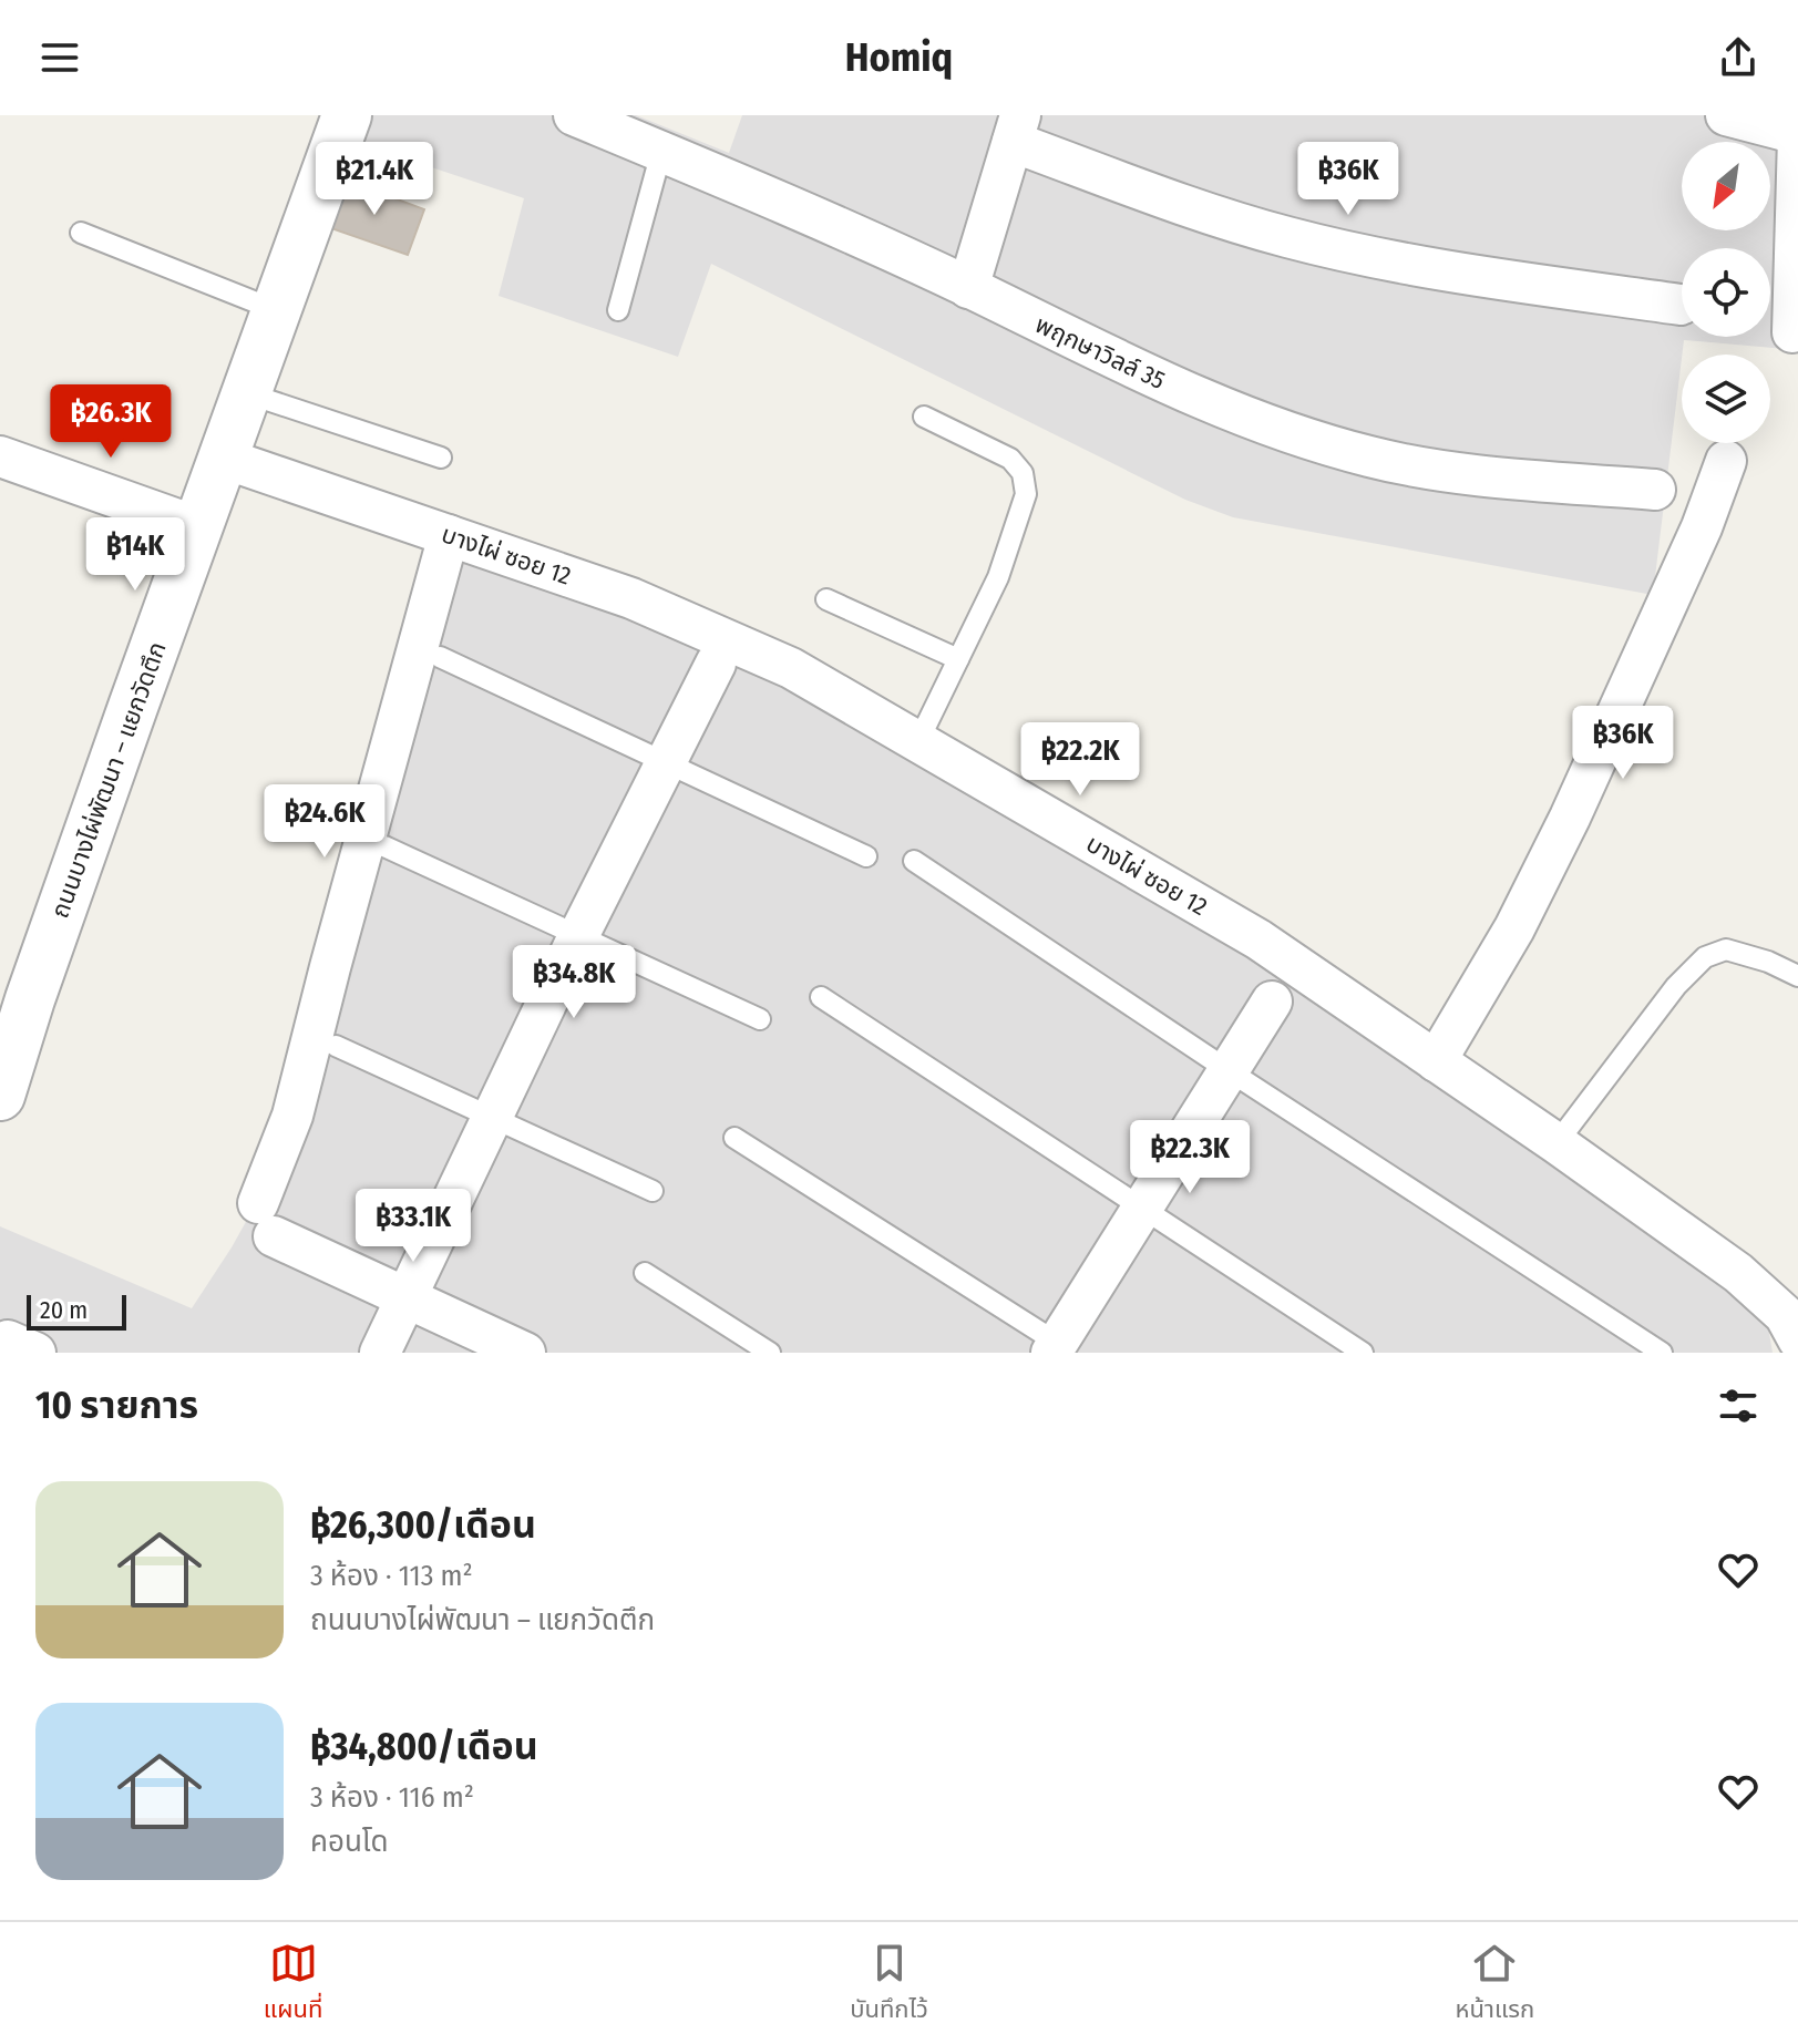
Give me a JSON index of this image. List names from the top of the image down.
{
  "streets": {
    "street": ["พฤกษาวิลล์ 35", "บางไผ่ ซอย 12", "ถนนบางไผ่พัฒนา – แยกวัดตึก"]
  },
  "crossings": [
    ["บางไผ่ ซอย 12", "ถนนบางไผ่พัฒนา – แยกวัดตึก"]
  ],
  "scale_bar": "20 m",
  "north": "bottom left",
  "page": {
    "header": "Homiq",
    "price": [
      "฿21.4K",
      "฿36K",
      "฿26.3K",
      "฿14K",
      "฿36K",
      "฿22.2K",
      "฿24.6K",
      "฿34.8K",
      "฿22.3K",
      "฿33.1K"
    ],
    "scale": "20 m",
    "heading": "10 รายการ",
    "list": [
      {
        "name": "฿26,300/เดือน",
        "note": "3 ห้อง · 113 m² · ถนนบางไผ่พัฒนา – แยกวัดตึก"
      },
      {
        "name": "฿34,800/เดือน",
        "note": "3 ห้อง · 116 m² · คอนโด"
      }
    ],
    "tabs": ["แผนที่", "บันทึกไว้", "หน้าแรก"]
  }
}
